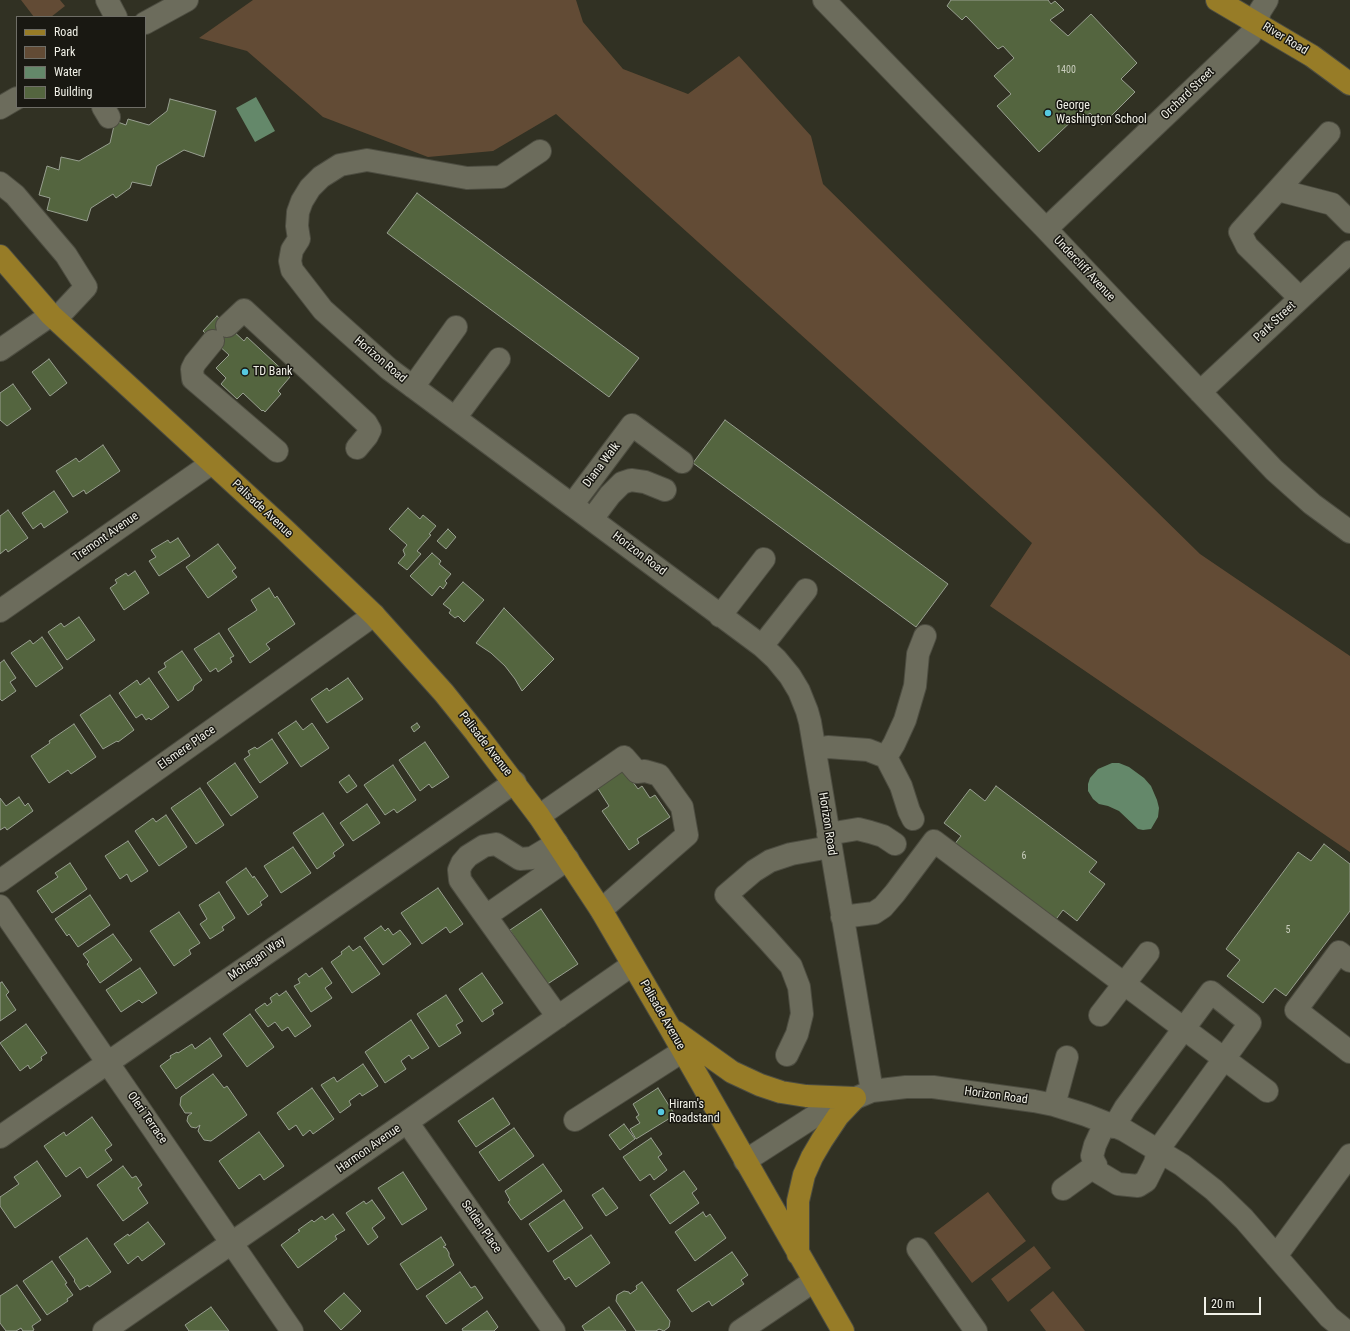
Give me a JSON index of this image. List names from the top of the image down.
{
  "streets": {
    "main road": ["River Road", "Palisade Avenue"],
    "street": [
      "Orchard Street",
      "Undercliff Avenue",
      "Park Street",
      "Horizon Road",
      "Diana Walk",
      "Tremont Avenue",
      "Elsmere Place",
      "Mohegan Way",
      "Oleri Terrace",
      "Harmon Avenue",
      "Selden Place"
    ]
  },
  "crossings": [
    ["River Road", "Orchard Street"],
    ["Orchard Street", "Undercliff Avenue"],
    ["Undercliff Avenue", "Park Street"],
    ["Horizon Road", "Diana Walk"],
    ["Palisade Avenue", "Tremont Avenue"],
    ["Palisade Avenue", "Elsmere Place"],
    ["Palisade Avenue", "Mohegan Way"],
    ["Palisade Avenue", "Harmon Avenue"],
    ["Mohegan Way", "Oleri Terrace"],
    ["Oleri Terrace", "Harmon Avenue"],
    ["Harmon Avenue", "Selden Place"]
  ],
  "places": ["George Washington School", "TD Bank", "Hiram's Roadstand"],
  "house_numbers": ["1400", "6", "5"],
  "legend": [
    "Road",
    "Park",
    "Water",
    "Building"
  ],
  "scale_bar": "20 m"
}
